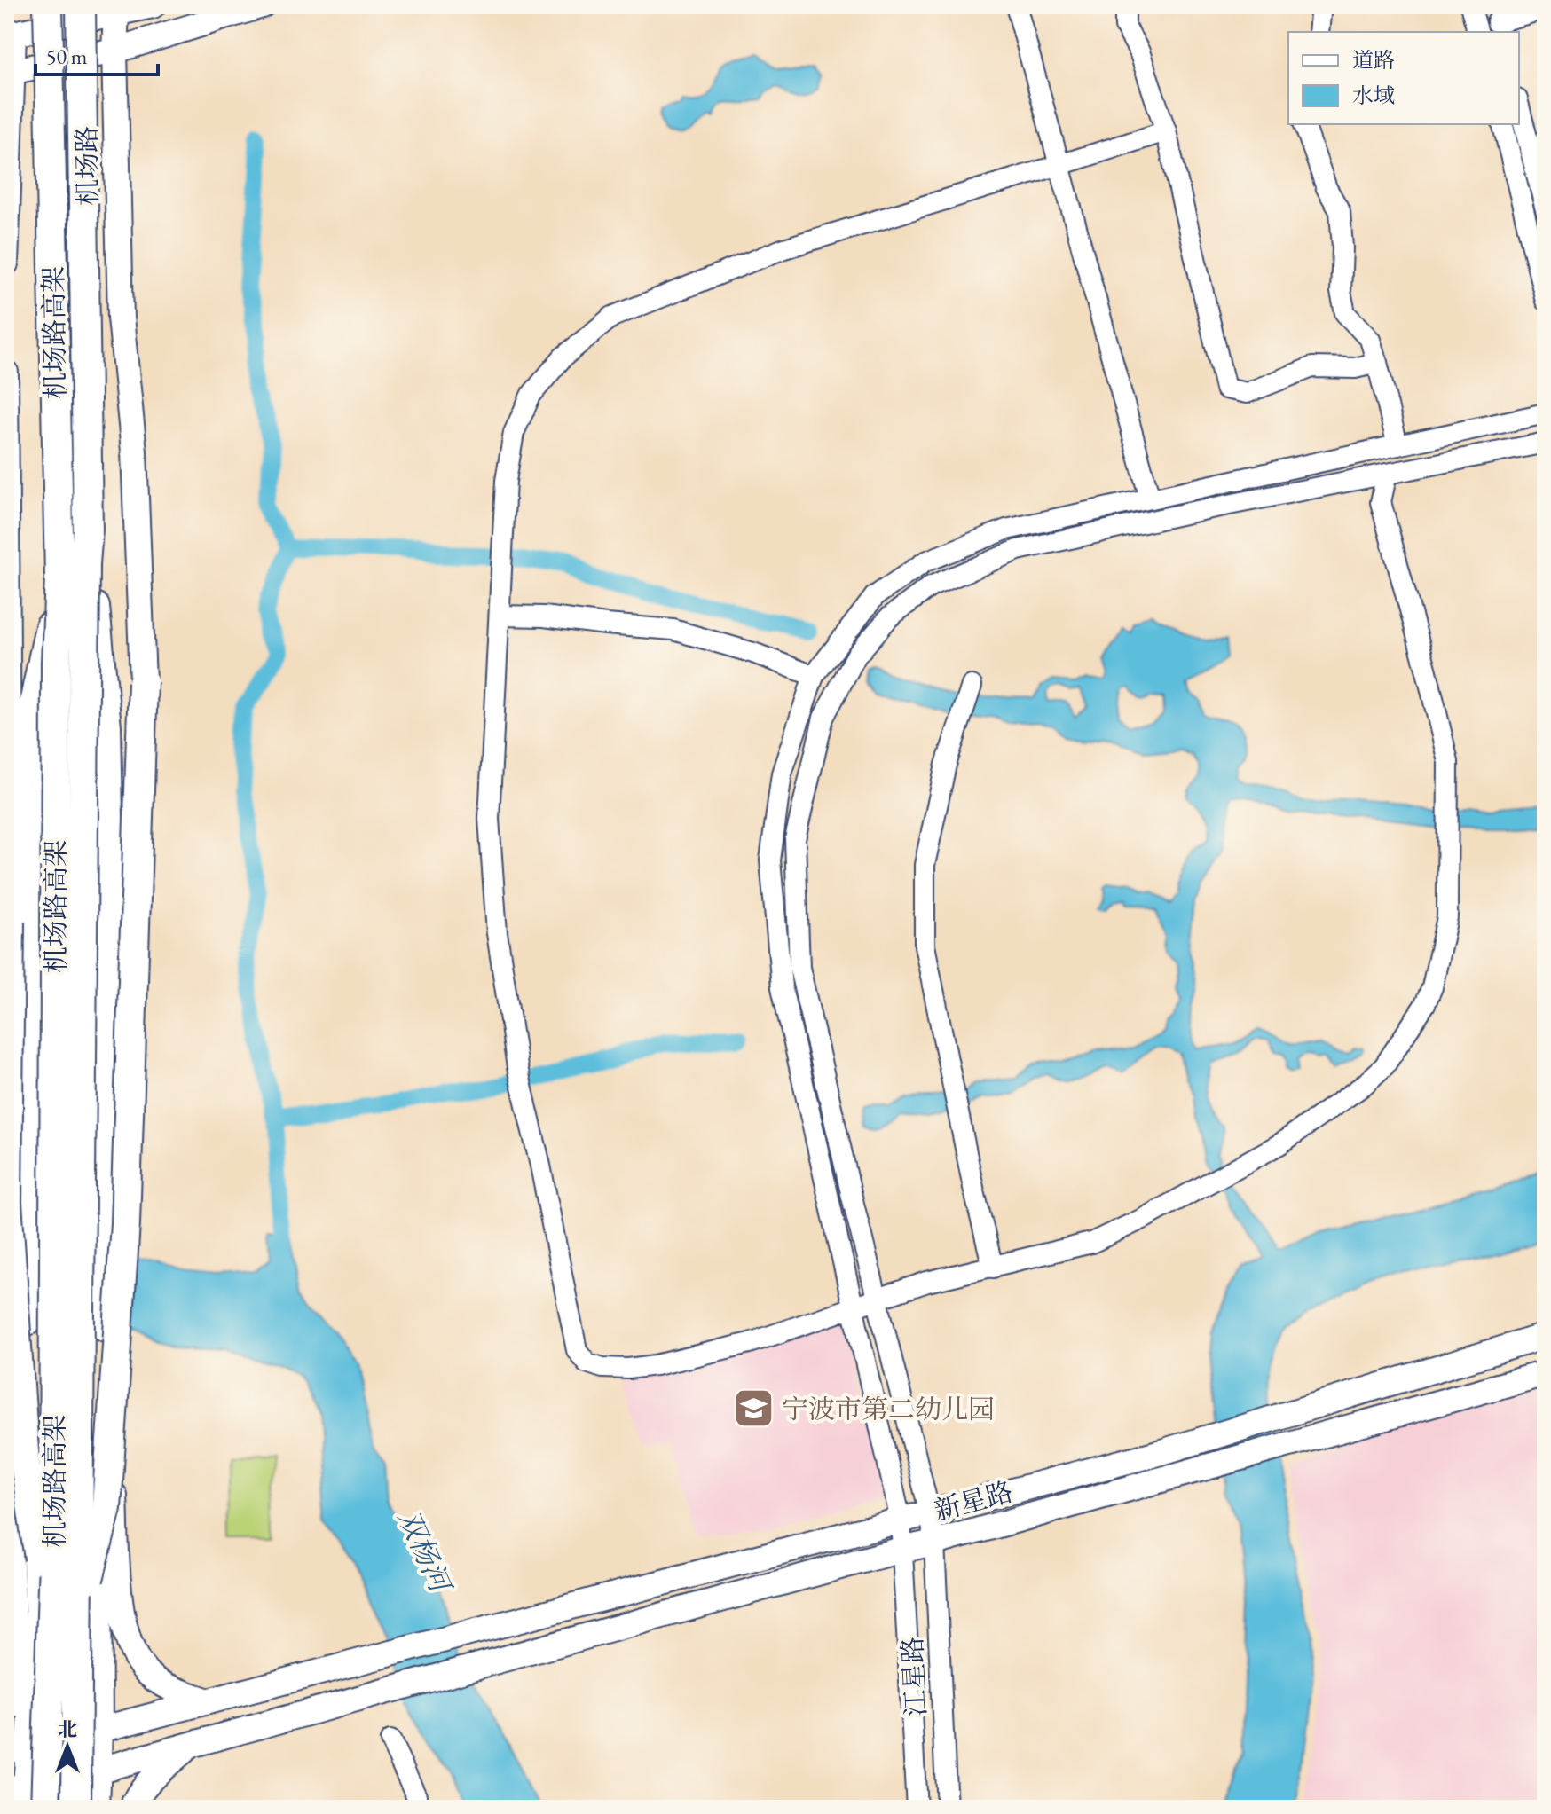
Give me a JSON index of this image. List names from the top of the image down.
{
  "streets": {
    "highway": ["机场路高架"],
    "main road": ["机场路", "新星路"],
    "street": ["江星路"]
  },
  "crossings": [
    ["新星路", "江星路"]
  ],
  "water": ["双杨河"],
  "places": {
    "school or university": ["宁波市第二幼儿园"]
  },
  "legend": ["道路", "水域"],
  "scale_bar": "50 m",
  "north": "top"
}
